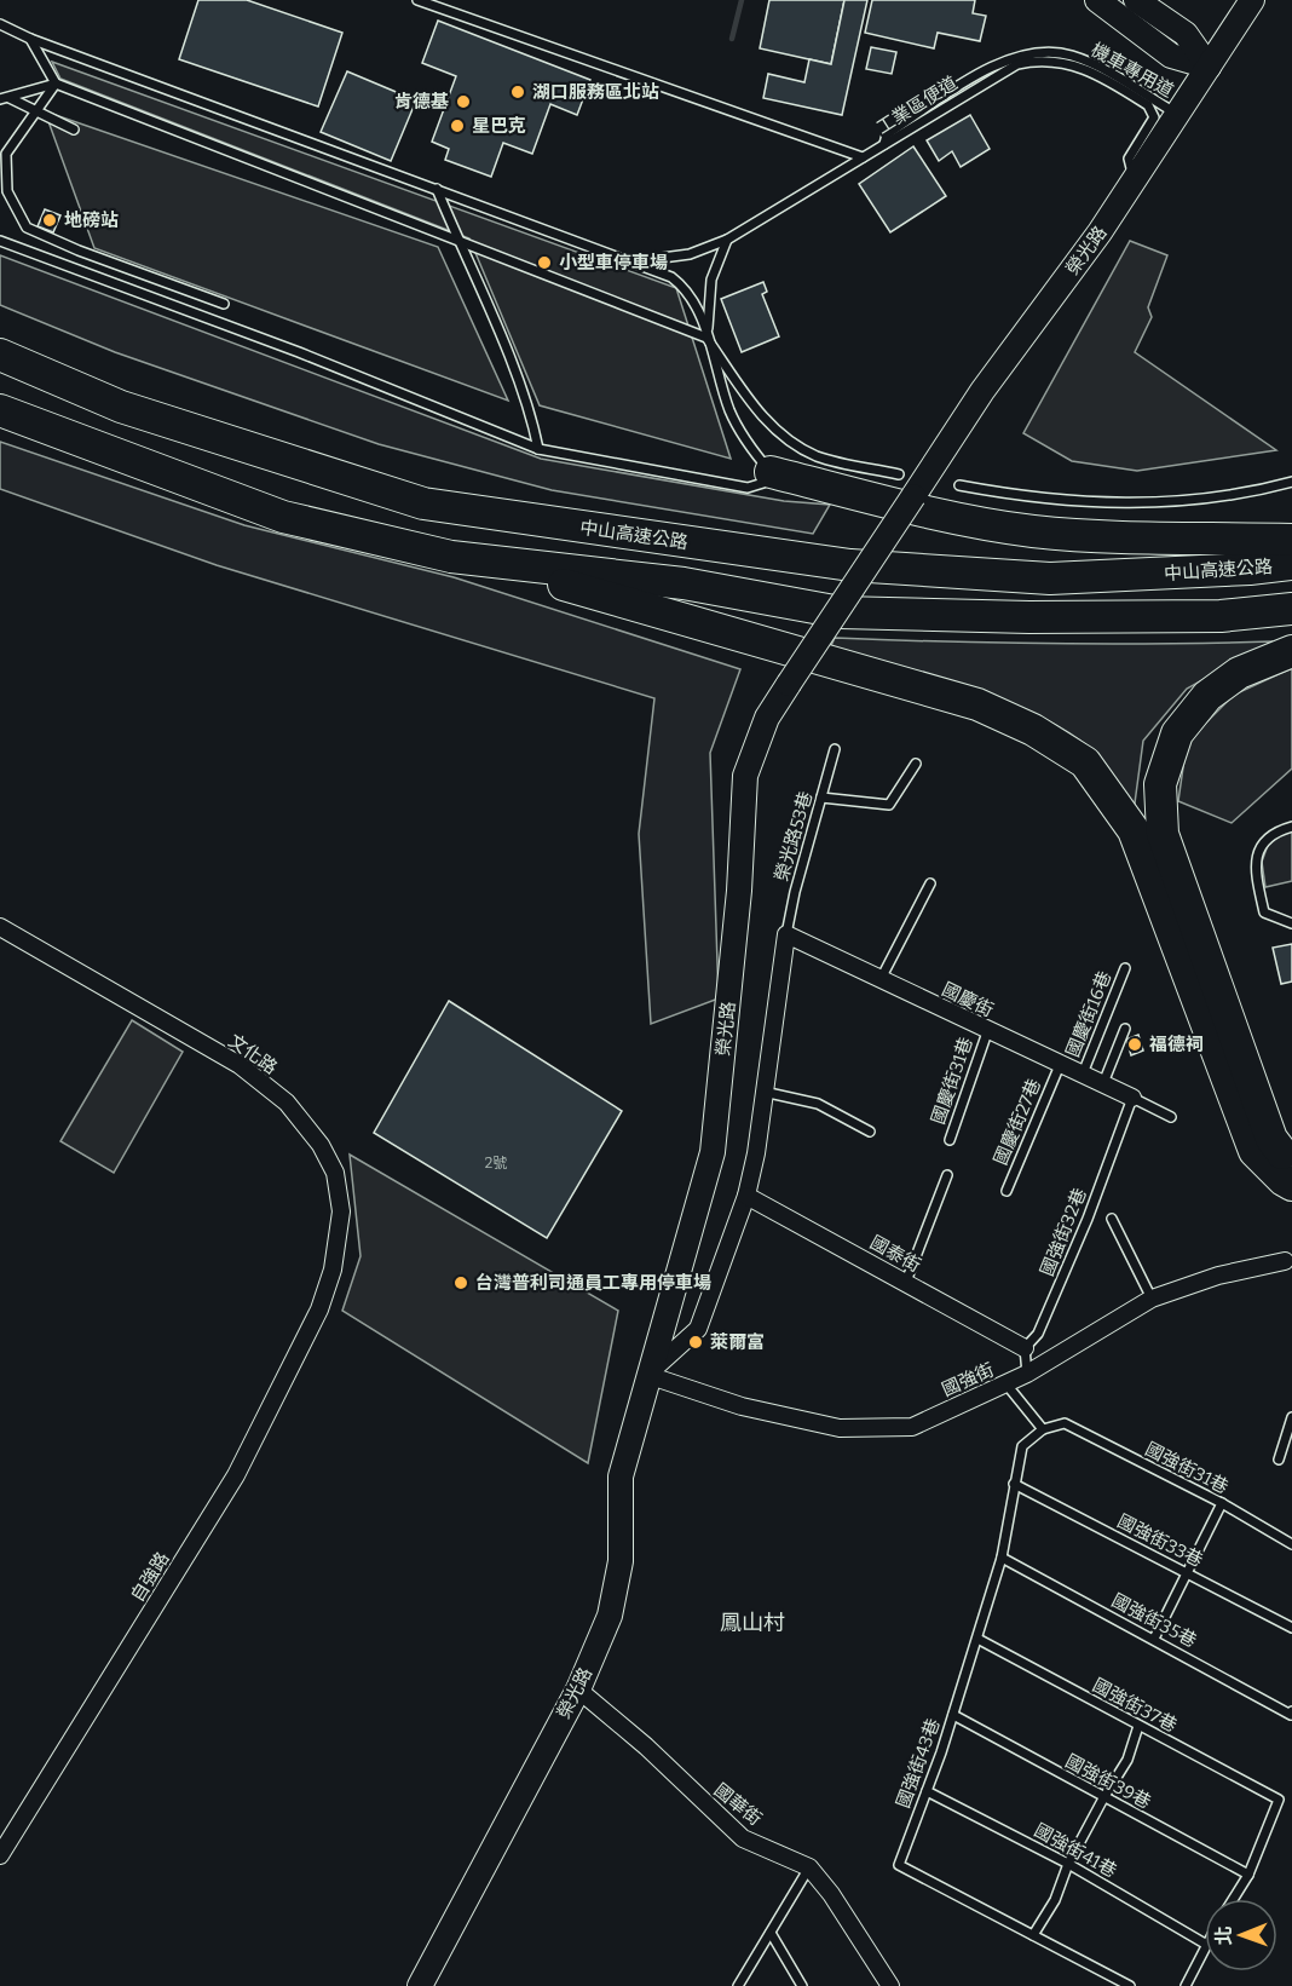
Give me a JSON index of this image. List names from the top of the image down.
{
  "streets": {
    "highway": ["中山高速公路"],
    "street": [
      "榮光路",
      "國慶街",
      "文化路",
      "國泰街",
      "國強街",
      "自強路",
      "國華街"
    ],
    "lane": [
      "機車專用道",
      "工業區便道",
      "榮光路53巷",
      "國慶街16巷",
      "國慶街31巷",
      "國慶街27巷",
      "國強街32巷",
      "國強街31巷",
      "國強街33巷",
      "國強街35巷",
      "國強街37巷",
      "國強街43巷",
      "國強街39巷",
      "國強街41巷"
    ]
  },
  "crossings": [
    ["機車專用道", "工業區便道"],
    ["機車專用道", "榮光路"],
    ["工業區便道", "榮光路"],
    ["榮光路", "國強街"],
    ["榮光路", "國華街"],
    ["榮光路53巷", "國慶街"],
    ["國慶街", "國慶街16巷"],
    ["國慶街", "國慶街31巷"],
    ["國慶街", "國慶街27巷"],
    ["國慶街", "國強街32巷"],
    ["文化路", "自強路"],
    ["國強街32巷", "國泰街"],
    ["國強街31巷", "國強街43巷"],
    ["國強街33巷", "國強街43巷"],
    ["國強街35巷", "國強街43巷"],
    ["國強街37巷", "國強街43巷"],
    ["國強街37巷", "國強街39巷"],
    ["國強街43巷", "國強街39巷"],
    ["國強街43巷", "國強街41巷"]
  ],
  "districts": ["鳳山村"],
  "places": [
    "湖口服務區北站",
    "肯德基",
    "星巴克",
    "地磅站",
    "小型車停車場",
    "福德祠",
    "台灣普利司通員工專用停車場",
    "萊爾富"
  ],
  "house_numbers": ["2號"],
  "north": "left"
}
